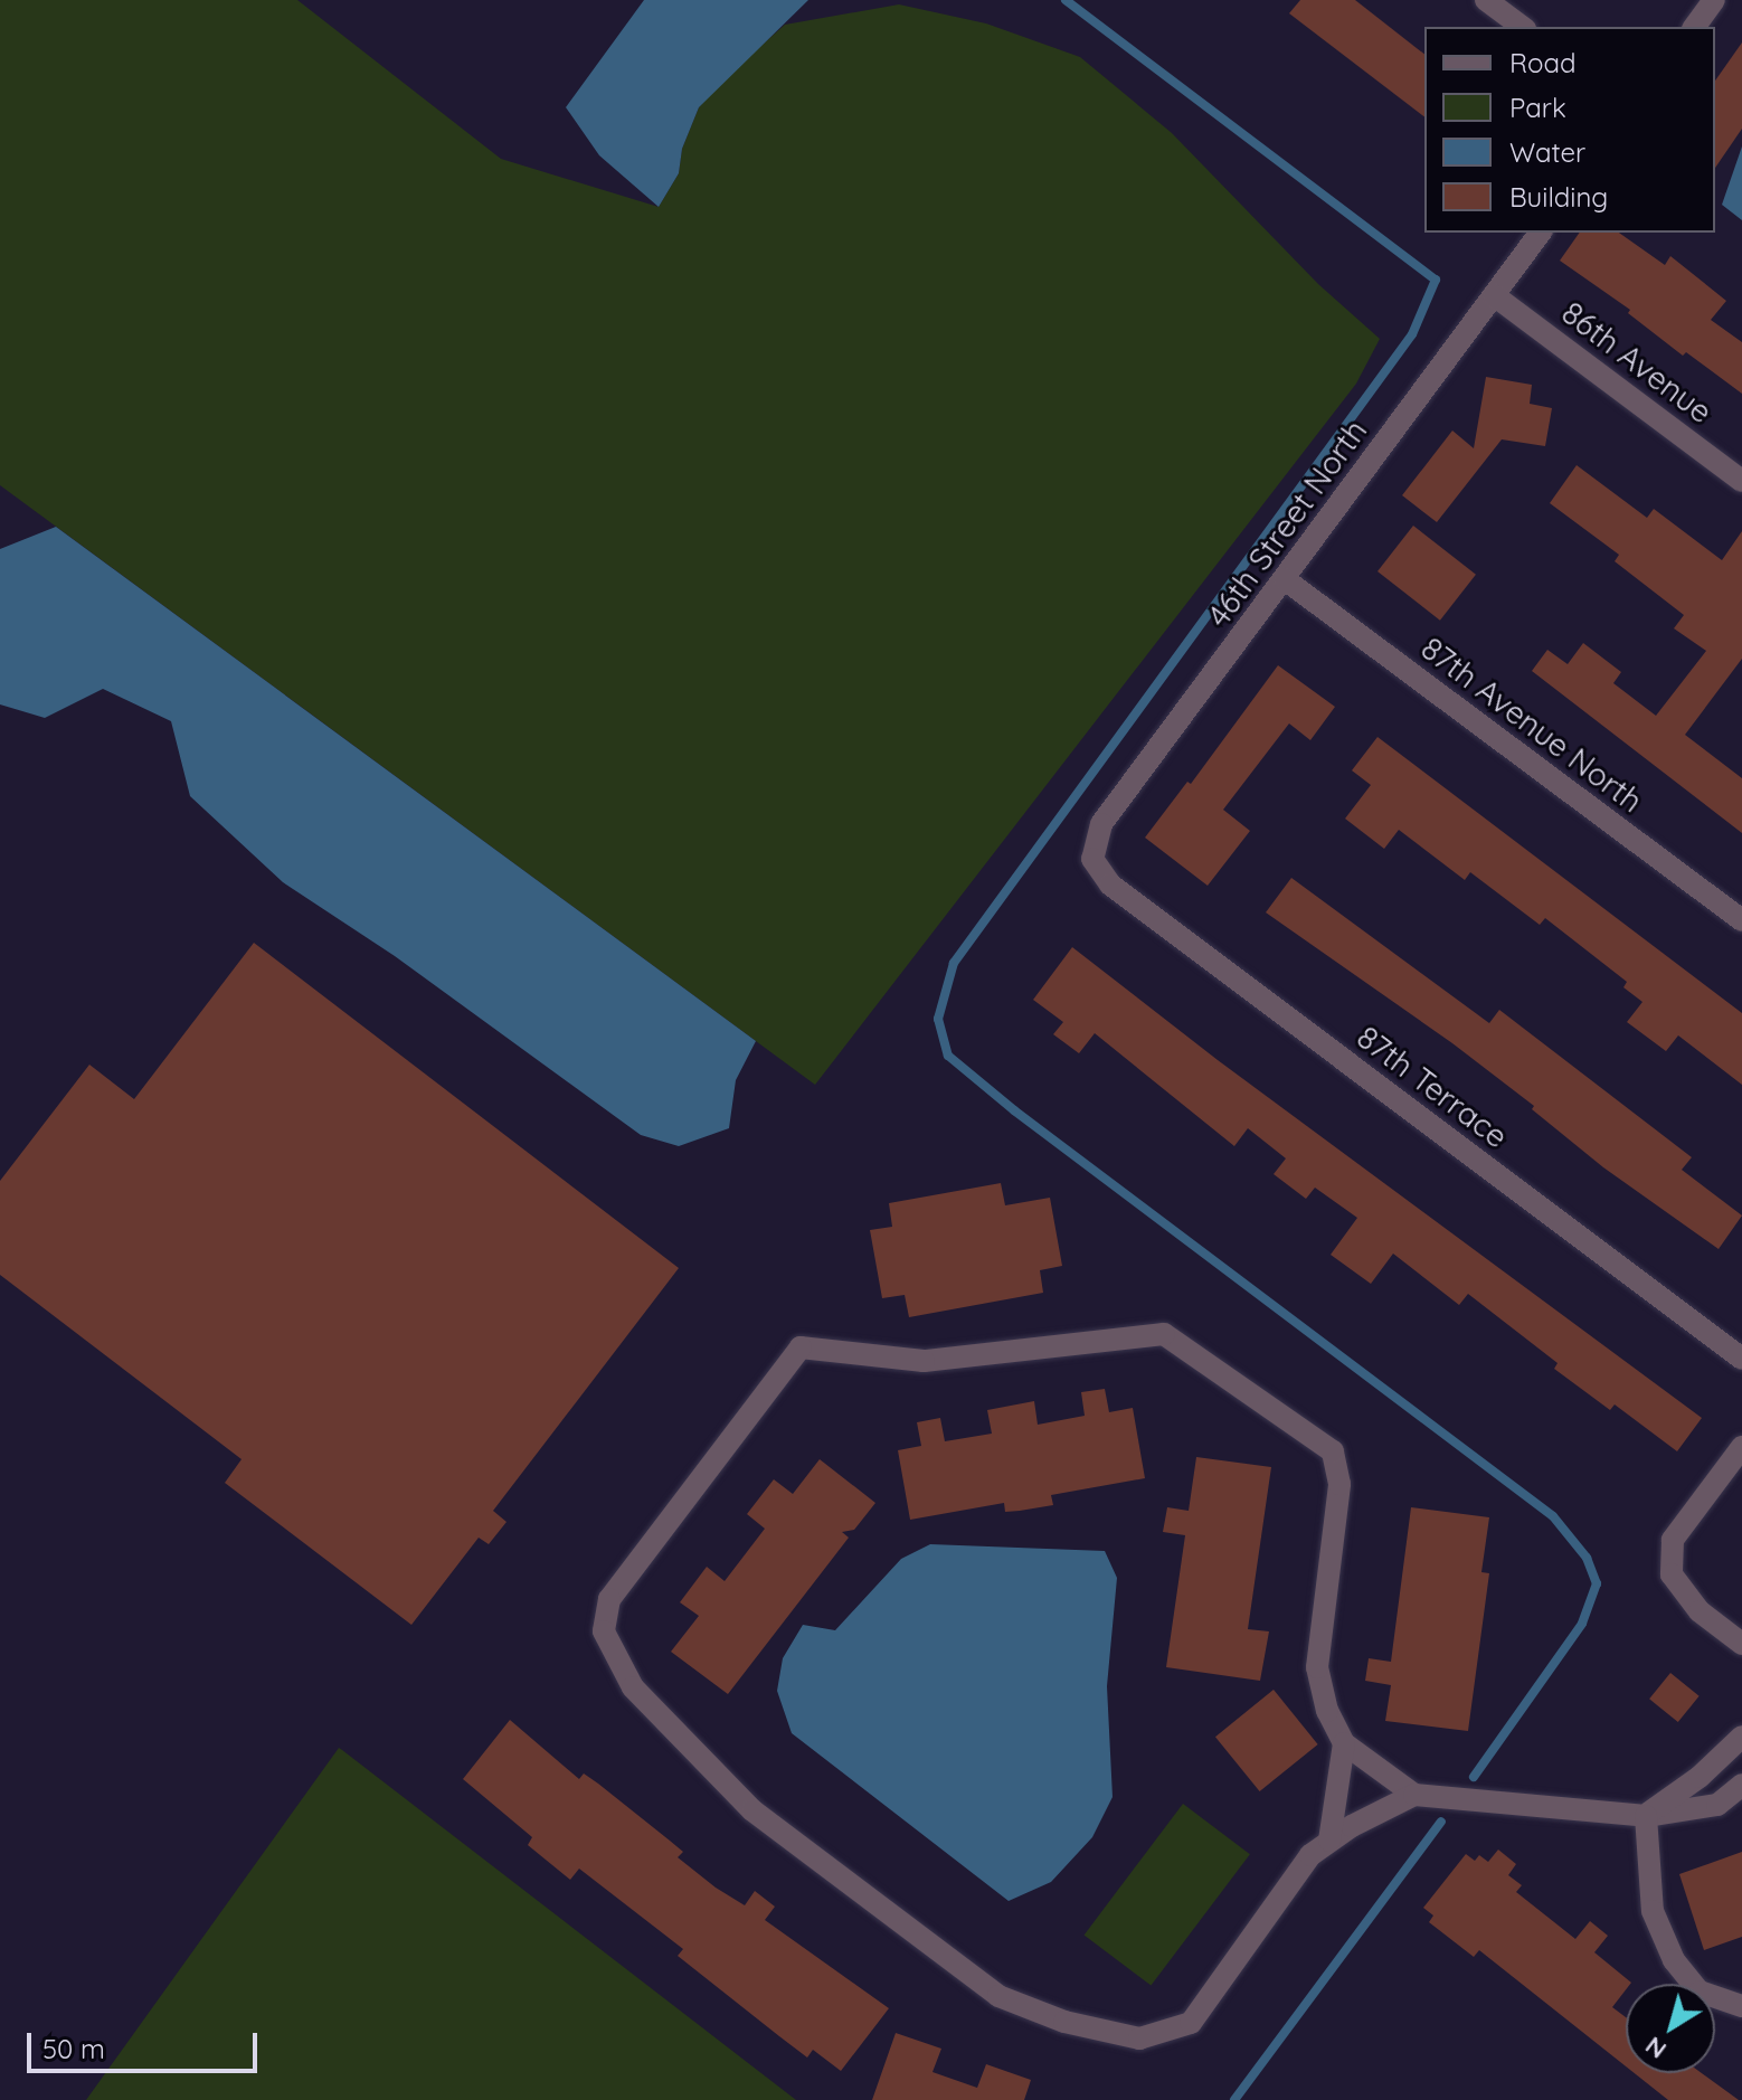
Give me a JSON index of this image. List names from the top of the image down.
{
  "streets": {
    "street": [
      "86th Avenue",
      "46th Street North",
      "87th Avenue North",
      "87th Terrace"
    ]
  },
  "crossings": [
    ["86th Avenue", "46th Street North"],
    ["46th Street North", "87th Avenue North"],
    ["46th Street North", "87th Terrace"]
  ],
  "legend": [
    "Road",
    "Park",
    "Water",
    "Building"
  ],
  "scale_bar": "50 m",
  "north": "bottom left"
}
